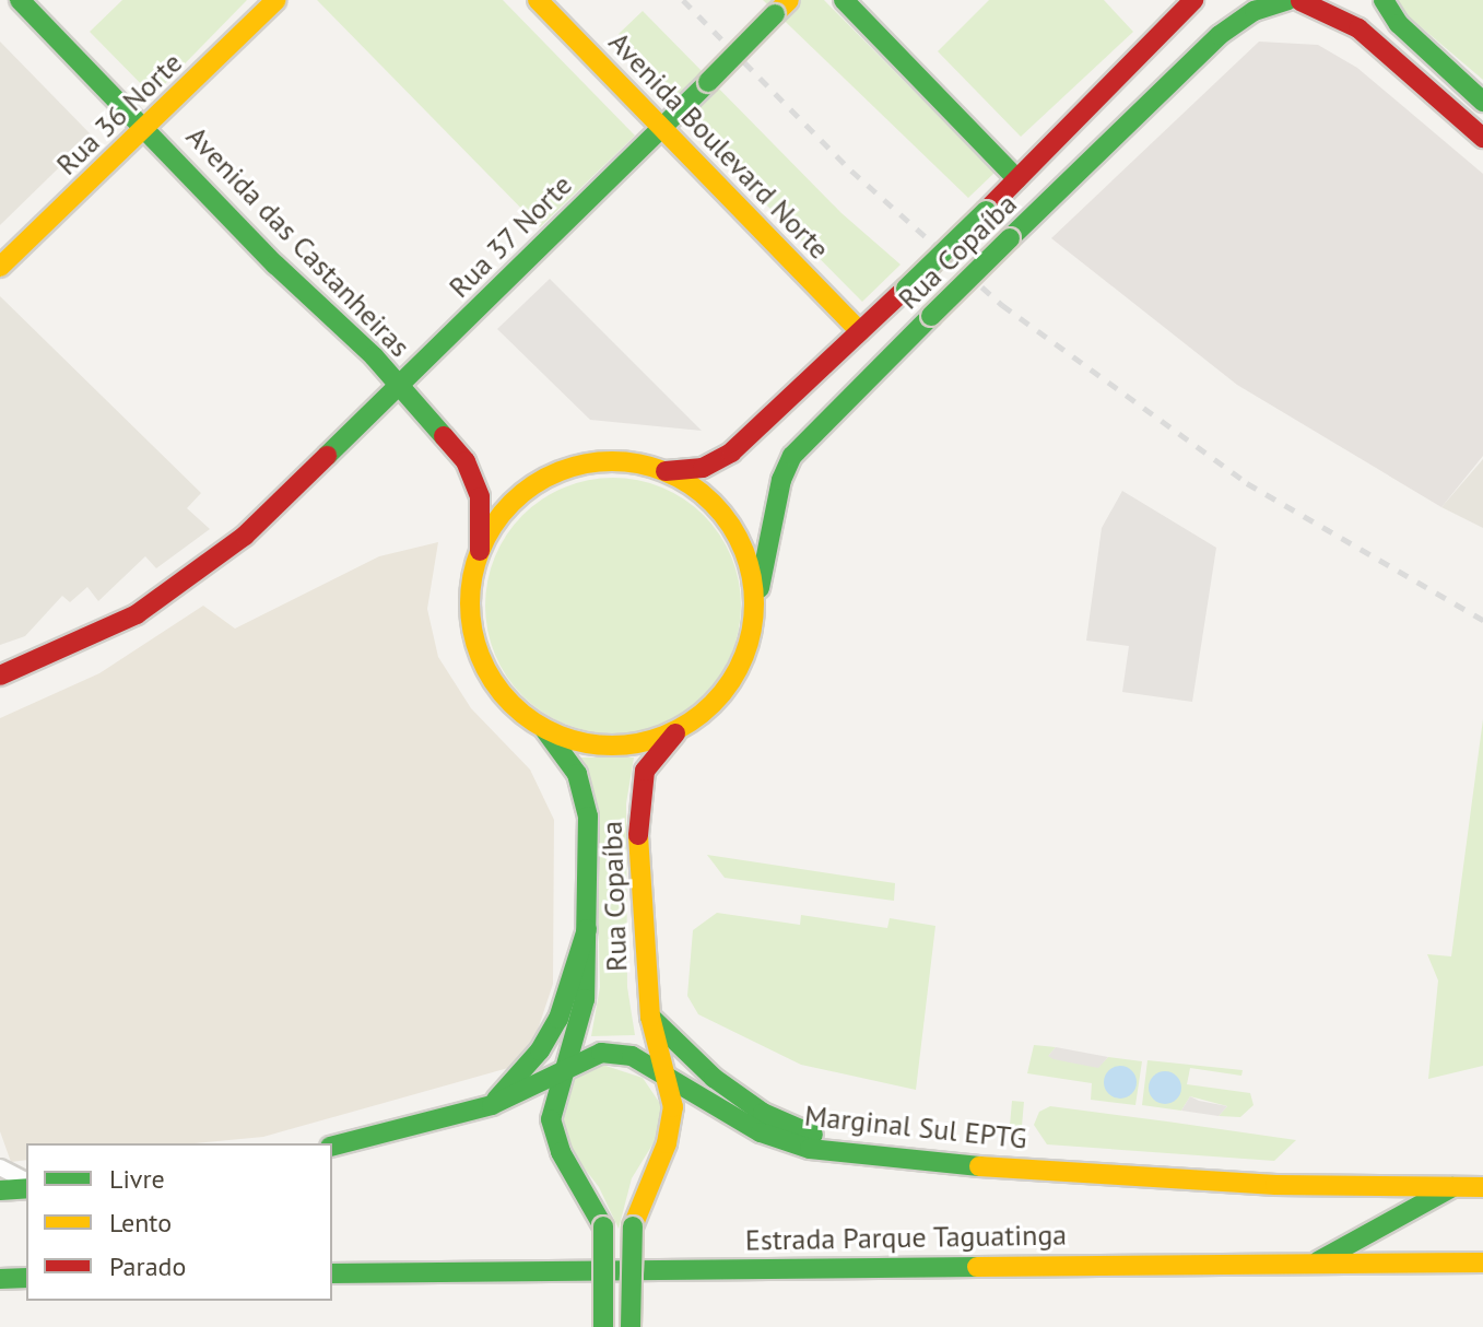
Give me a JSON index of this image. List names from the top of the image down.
{
  "streets": {
    "main road": [
      "Rua 36 Norte",
      "Avenida Boulevard Norte",
      "Rua 37 Norte",
      "Avenida das Castanheiras",
      "Rua Copaíba",
      "Marginal Sul EPTG",
      "Estrada Parque Taguatinga"
    ]
  },
  "crossings": [
    ["Rua 36 Norte", "Avenida das Castanheiras"],
    ["Avenida Boulevard Norte", "Rua 37 Norte"],
    ["Avenida Boulevard Norte", "Rua Copaíba"],
    ["Rua 37 Norte", "Avenida das Castanheiras"],
    ["Avenida das Castanheiras", "Rua Copaíba"],
    ["Rua Copaíba", "Marginal Sul EPTG"]
  ],
  "legend": ["Livre", "Lento", "Parado"]
}
